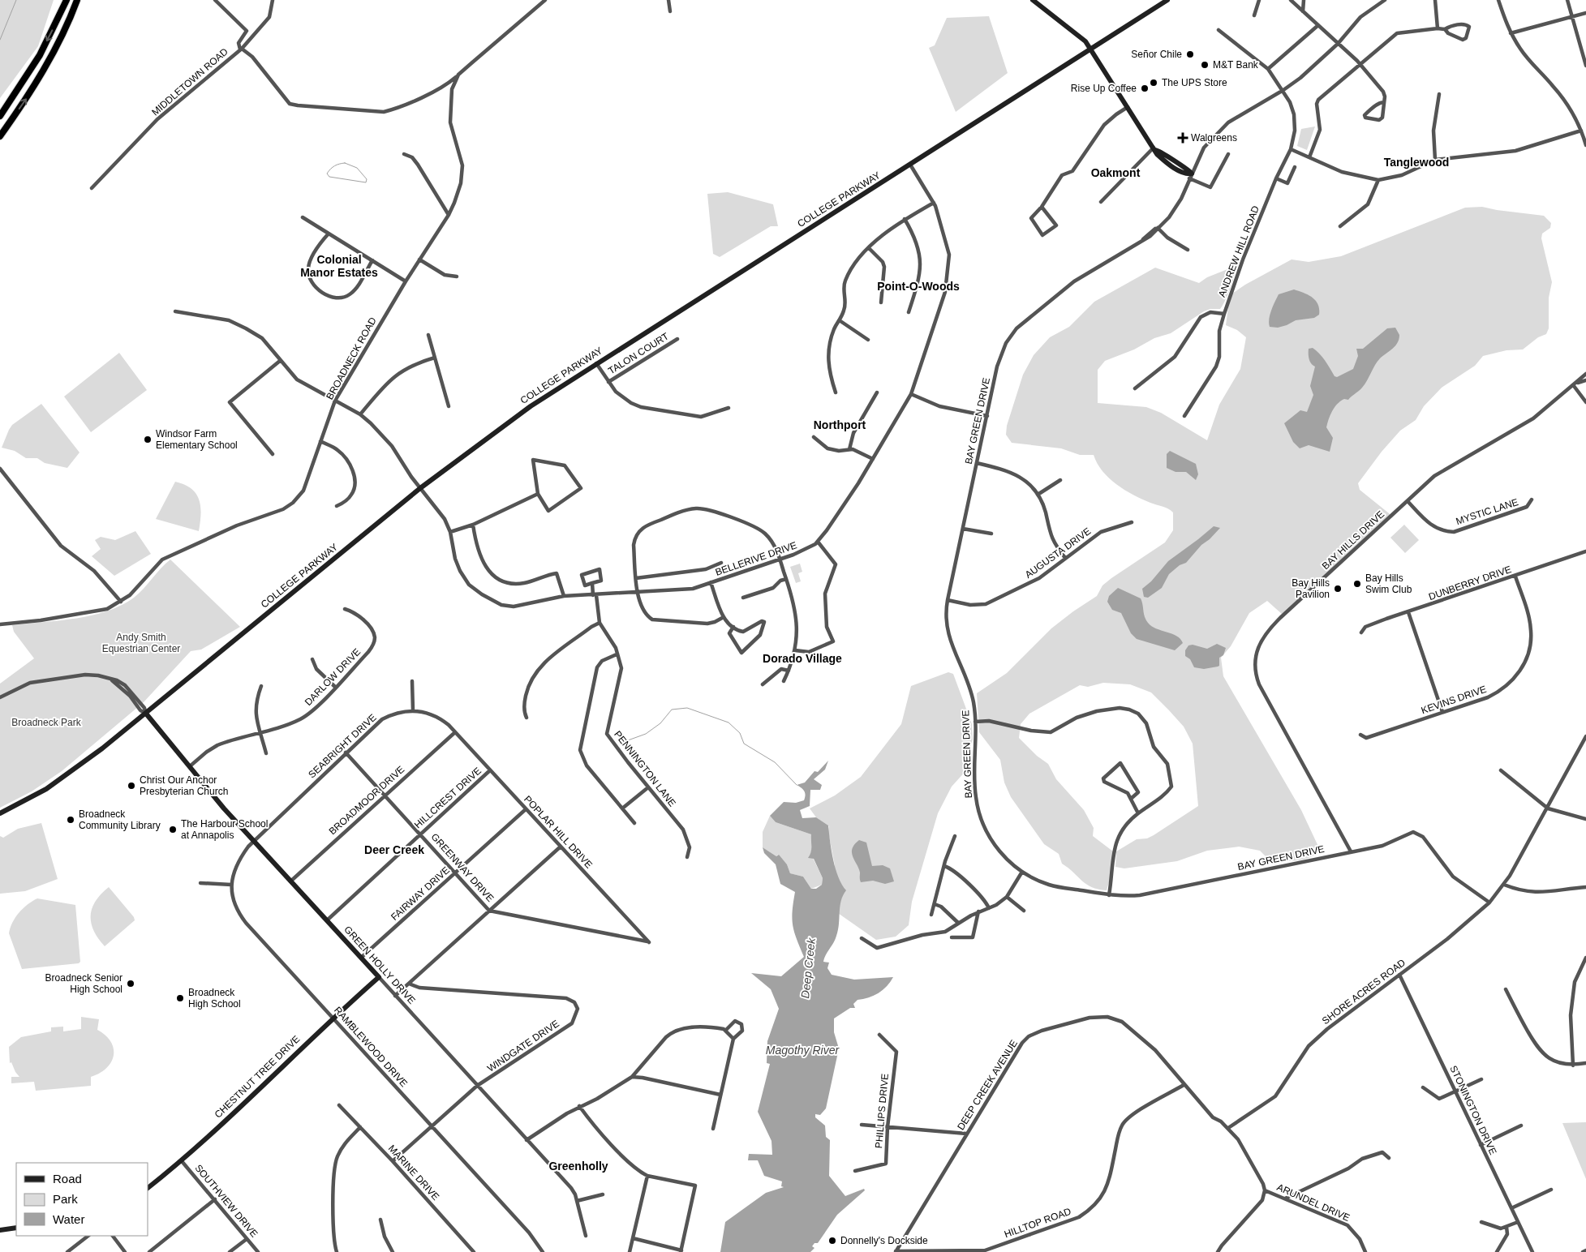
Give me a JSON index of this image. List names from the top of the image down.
{
  "streets": {
    "main road": ["COLLEGE PARKWAY", "GREEN HOLLY DRIVE", "CHESTNUT TREE DRIVE"],
    "street": [
      "MIDDLETOWN ROAD",
      "ANDREW HILL ROAD",
      "TALON COURT",
      "BROADNECK ROAD",
      "BAY GREEN DRIVE",
      "MYSTIC LANE",
      "BAY HILLS DRIVE",
      "AUGUSTA DRIVE",
      "BELLERIVE DRIVE",
      "DUNBERRY DRIVE",
      "DARLOW DRIVE",
      "KEVINS DRIVE",
      "SEABRIGHT DRIVE",
      "PENNINGTON LANE",
      "HILLCREST DRIVE",
      "BROADMOOR DRIVE",
      "POPLAR HILL DRIVE",
      "GREENWAY DRIVE",
      "FAIRWAY DRIVE",
      "SHORE ACRES ROAD",
      "WINDGATE DRIVE",
      "RAMBLEWOOD DRIVE",
      "DEEP CREEK AVENUE",
      "STONINGTON DRIVE",
      "PHILLIPS DRIVE",
      "MARINE DRIVE",
      "SOUTHVIEW DRIVE",
      "ARUNDEL DRIVE",
      "HILLTOP ROAD"
    ]
  },
  "crossings": [
    ["MIDDLETOWN ROAD", "BROADNECK ROAD"],
    ["COLLEGE PARKWAY", "BELLERIVE DRIVE"],
    ["COLLEGE PARKWAY", "GREEN HOLLY DRIVE"],
    ["ANDREW HILL ROAD", "BAY GREEN DRIVE"],
    ["BROADNECK ROAD", "BELLERIVE DRIVE"],
    ["BAY GREEN DRIVE", "BAY HILLS DRIVE"],
    ["BAY GREEN DRIVE", "AUGUSTA DRIVE"],
    ["BAY GREEN DRIVE", "SHORE ACRES ROAD"],
    ["MYSTIC LANE", "BAY HILLS DRIVE"],
    ["BELLERIVE DRIVE", "PENNINGTON LANE"],
    ["DUNBERRY DRIVE", "KEVINS DRIVE"],
    ["DARLOW DRIVE", "GREEN HOLLY DRIVE"],
    ["SEABRIGHT DRIVE", "BROADMOOR DRIVE"],
    ["SEABRIGHT DRIVE", "POPLAR HILL DRIVE"],
    ["SEABRIGHT DRIVE", "GREENWAY DRIVE"],
    ["SEABRIGHT DRIVE", "GREEN HOLLY DRIVE"],
    ["SEABRIGHT DRIVE", "RAMBLEWOOD DRIVE"],
    ["HILLCREST DRIVE", "POPLAR HILL DRIVE"],
    ["HILLCREST DRIVE", "GREENWAY DRIVE"],
    ["HILLCREST DRIVE", "GREEN HOLLY DRIVE"],
    ["BROADMOOR DRIVE", "POPLAR HILL DRIVE"],
    ["BROADMOOR DRIVE", "GREENWAY DRIVE"],
    ["BROADMOOR DRIVE", "GREEN HOLLY DRIVE"],
    ["POPLAR HILL DRIVE", "GREENWAY DRIVE"],
    ["POPLAR HILL DRIVE", "FAIRWAY DRIVE"],
    ["GREENWAY DRIVE", "FAIRWAY DRIVE"],
    ["FAIRWAY DRIVE", "GREEN HOLLY DRIVE"],
    ["GREEN HOLLY DRIVE", "WINDGATE DRIVE"],
    ["GREEN HOLLY DRIVE", "RAMBLEWOOD DRIVE"],
    ["GREEN HOLLY DRIVE", "CHESTNUT TREE DRIVE"],
    ["SHORE ACRES ROAD", "DEEP CREEK AVENUE"],
    ["SHORE ACRES ROAD", "STONINGTON DRIVE"],
    ["WINDGATE DRIVE", "RAMBLEWOOD DRIVE"],
    ["WINDGATE DRIVE", "MARINE DRIVE"],
    ["RAMBLEWOOD DRIVE", "CHESTNUT TREE DRIVE"],
    ["CHESTNUT TREE DRIVE", "SOUTHVIEW DRIVE"],
    ["DEEP CREEK AVENUE", "HILLTOP ROAD"]
  ],
  "districts": [
    "Tanglewood",
    "Oakmont",
    "Colonial Manor Estates",
    "Point-O-Woods",
    "Northport",
    "Dorado Village",
    "Deer Creek",
    "Greenholly"
  ],
  "water": ["Deep Creek", "Magothy River"],
  "parks": ["Andy Smith Equestrian Center", "Broadneck Park"],
  "places": {
    "other": [
      "Señor Chile",
      "M&T Bank",
      "The UPS Store",
      "Rise Up Coffee",
      "Windsor Farm Elementary School",
      "Bay Hills Swim Club",
      "Bay Hills Pavilion",
      "Christ Our Anchor Presbyterian Church",
      "Broadneck Community Library",
      "The Harbour School at Annapolis",
      "Broadneck Senior High School",
      "Broadneck High School",
      "Donnelly's Dockside"
    ],
    "health": ["Walgreens"]
  },
  "legend": ["Road", "Park", "Water"]
}
